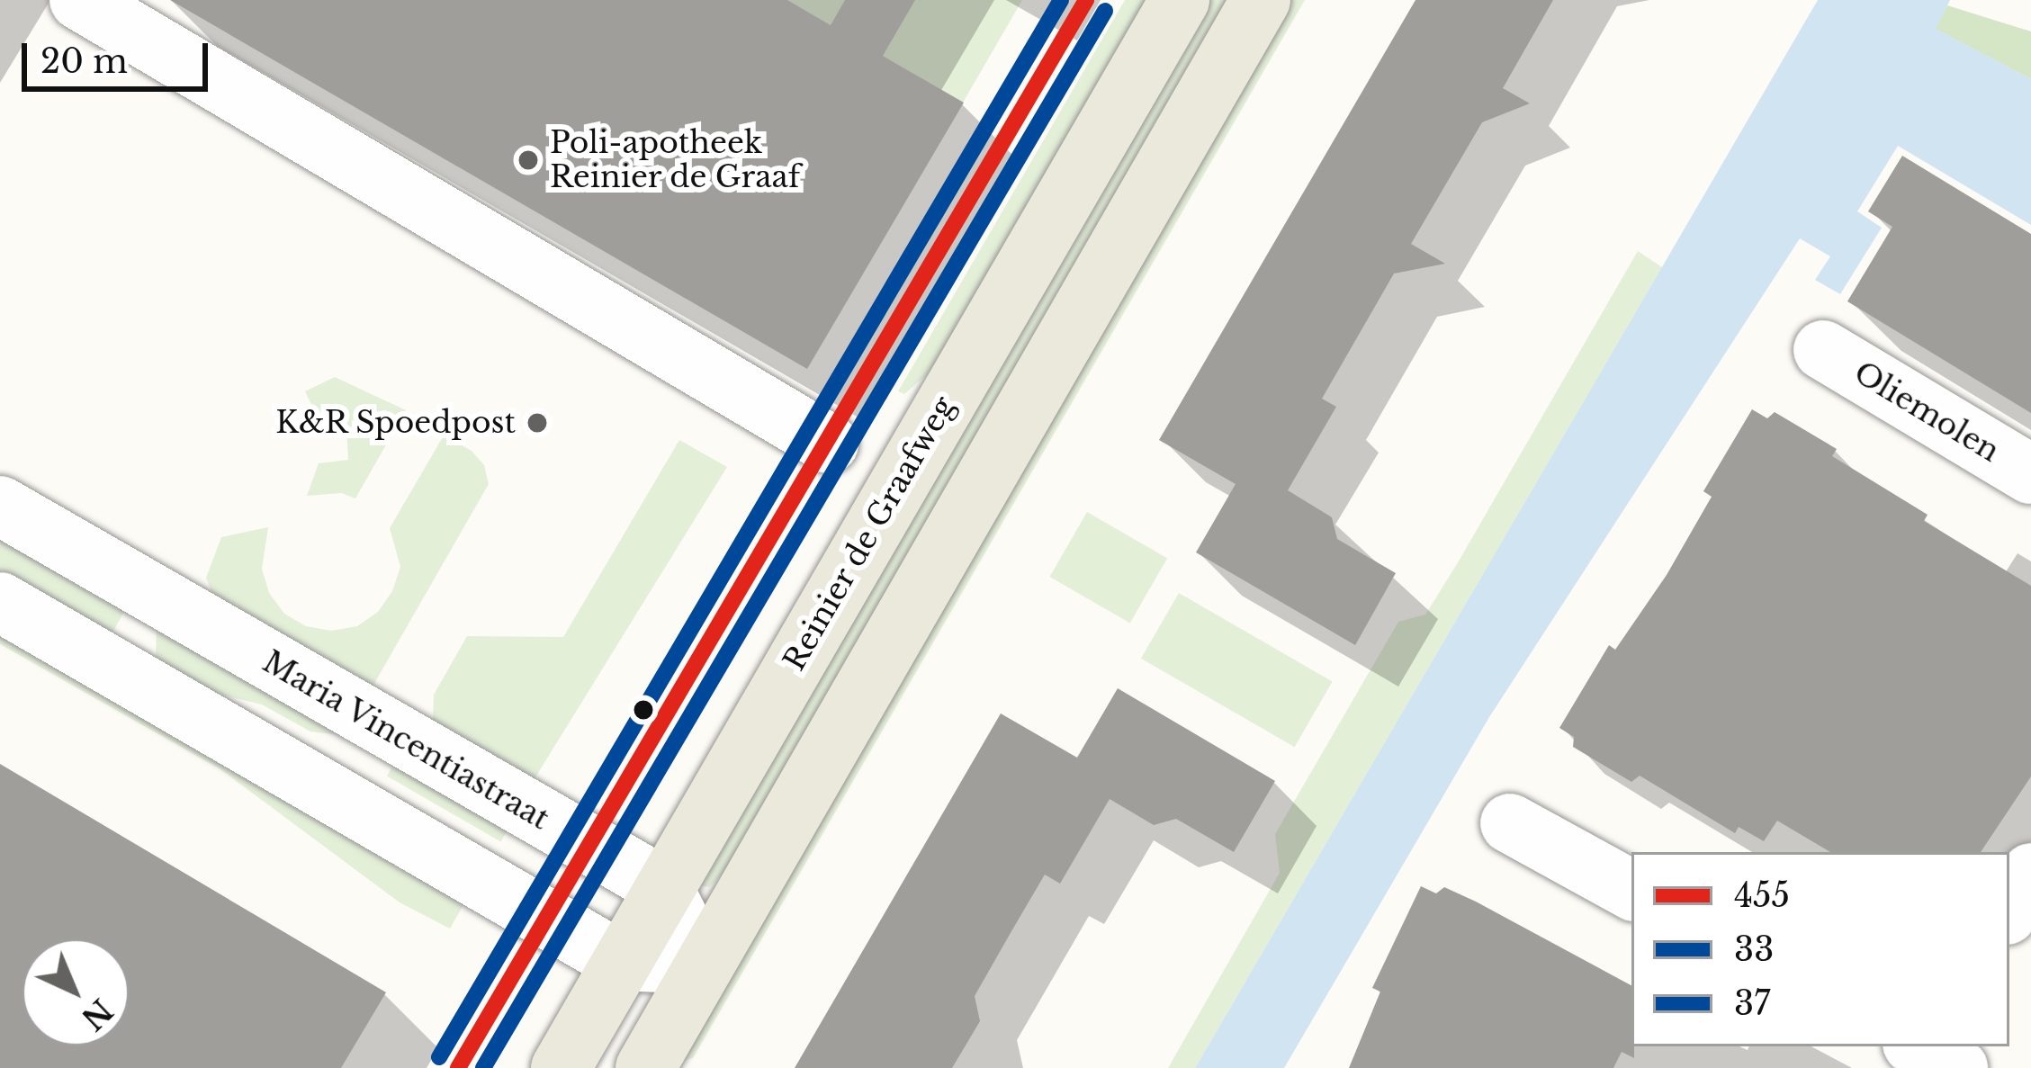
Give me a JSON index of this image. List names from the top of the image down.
{
  "streets": {
    "main road": ["Reinier de Graafweg"],
    "street": ["Oliemolen", "Maria Vincentiastraat"]
  },
  "crossings": [
    ["Reinier de Graafweg", "Maria Vincentiastraat"]
  ],
  "places": ["Poli-apotheek Reinier de Graaf", "K&R Spoedpost"],
  "lines": ["transit line 455", "transit line 37", "transit line 33"],
  "legend": ["455", "33", "37"],
  "scale_bar": "20 m",
  "north": "bottom right"
}
